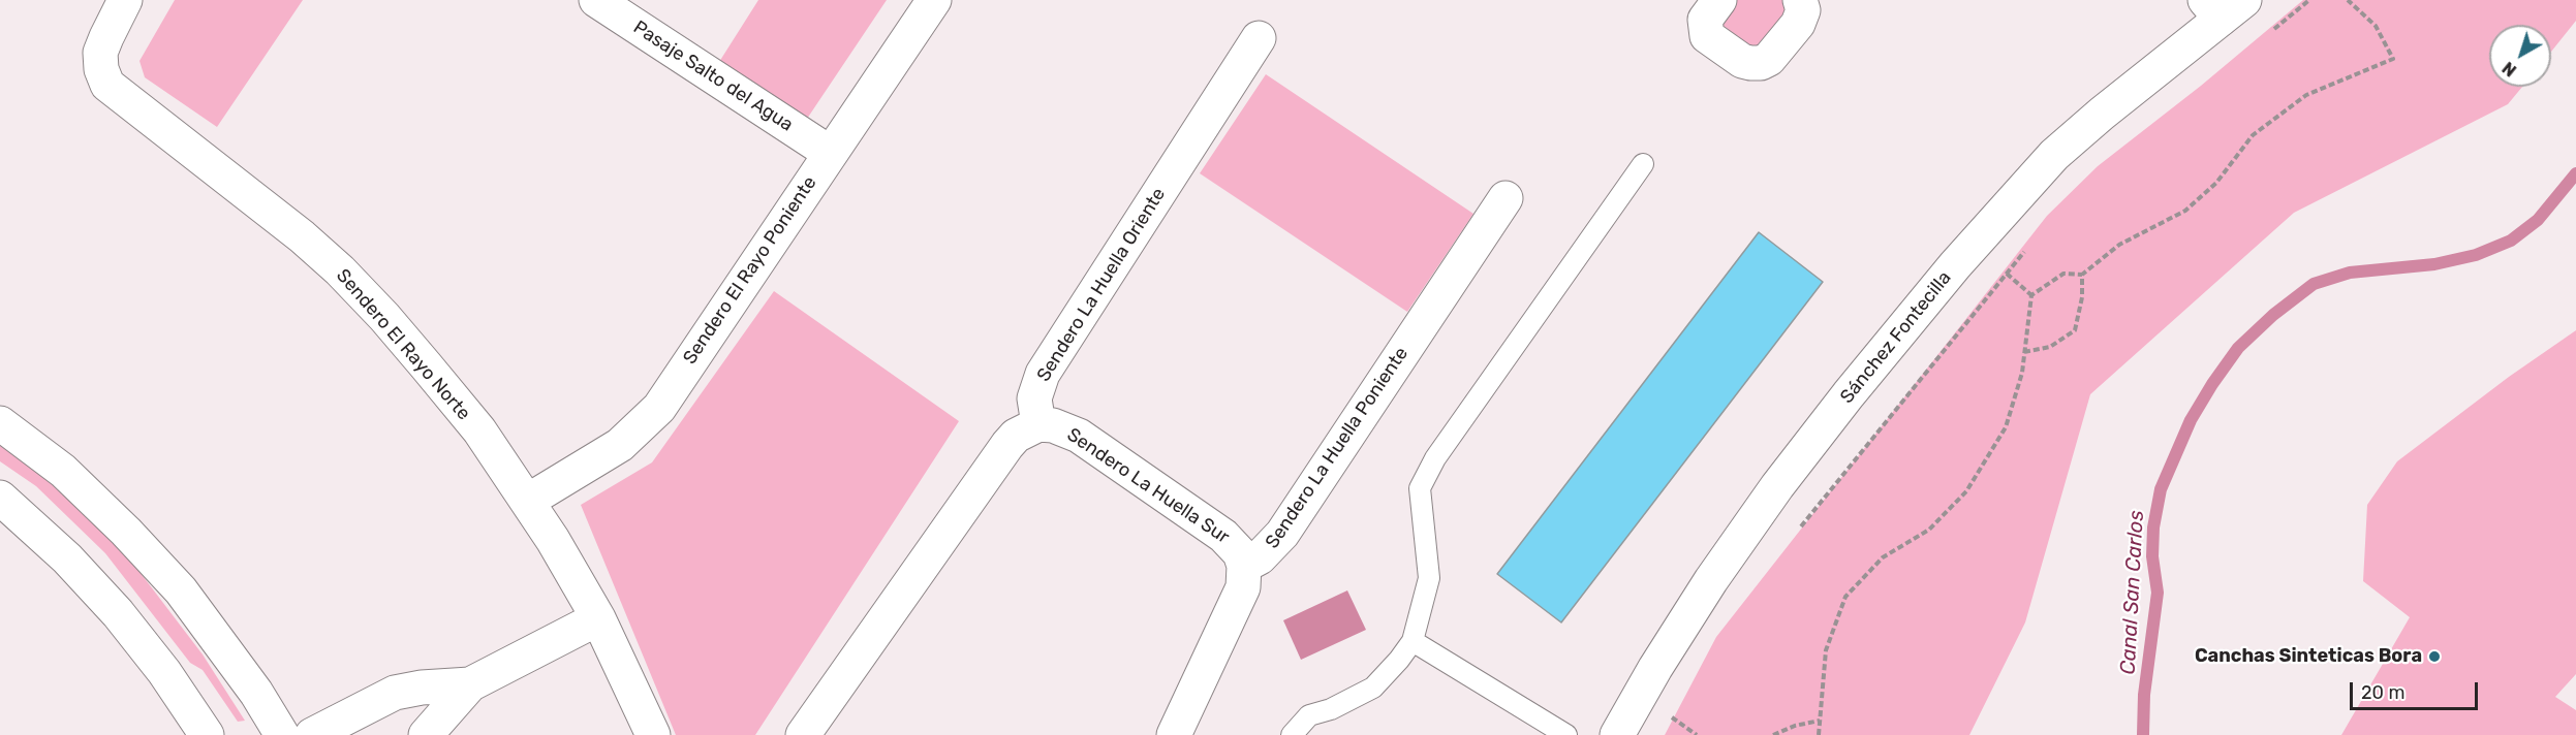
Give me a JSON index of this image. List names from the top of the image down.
{
  "streets": {
    "street": [
      "Pasaje Salto del Agua",
      "Sendero El Rayo Poniente",
      "Sendero La Huella Oriente",
      "Sánchez Fontecilla",
      "Sendero El Rayo Norte",
      "Sendero La Huella Poniente",
      "Sendero La Huella Sur"
    ]
  },
  "crossings": [
    ["Pasaje Salto del Agua", "Sendero El Rayo Poniente"],
    ["Sendero El Rayo Poniente", "Sendero El Rayo Norte"],
    ["Sendero La Huella Oriente", "Sendero La Huella Sur"],
    ["Sendero La Huella Poniente", "Sendero La Huella Sur"]
  ],
  "water": ["Canal San Carlos"],
  "places": ["Canchas Sinteticas Bora"],
  "scale_bar": "20 m",
  "north": "bottom left"
}
